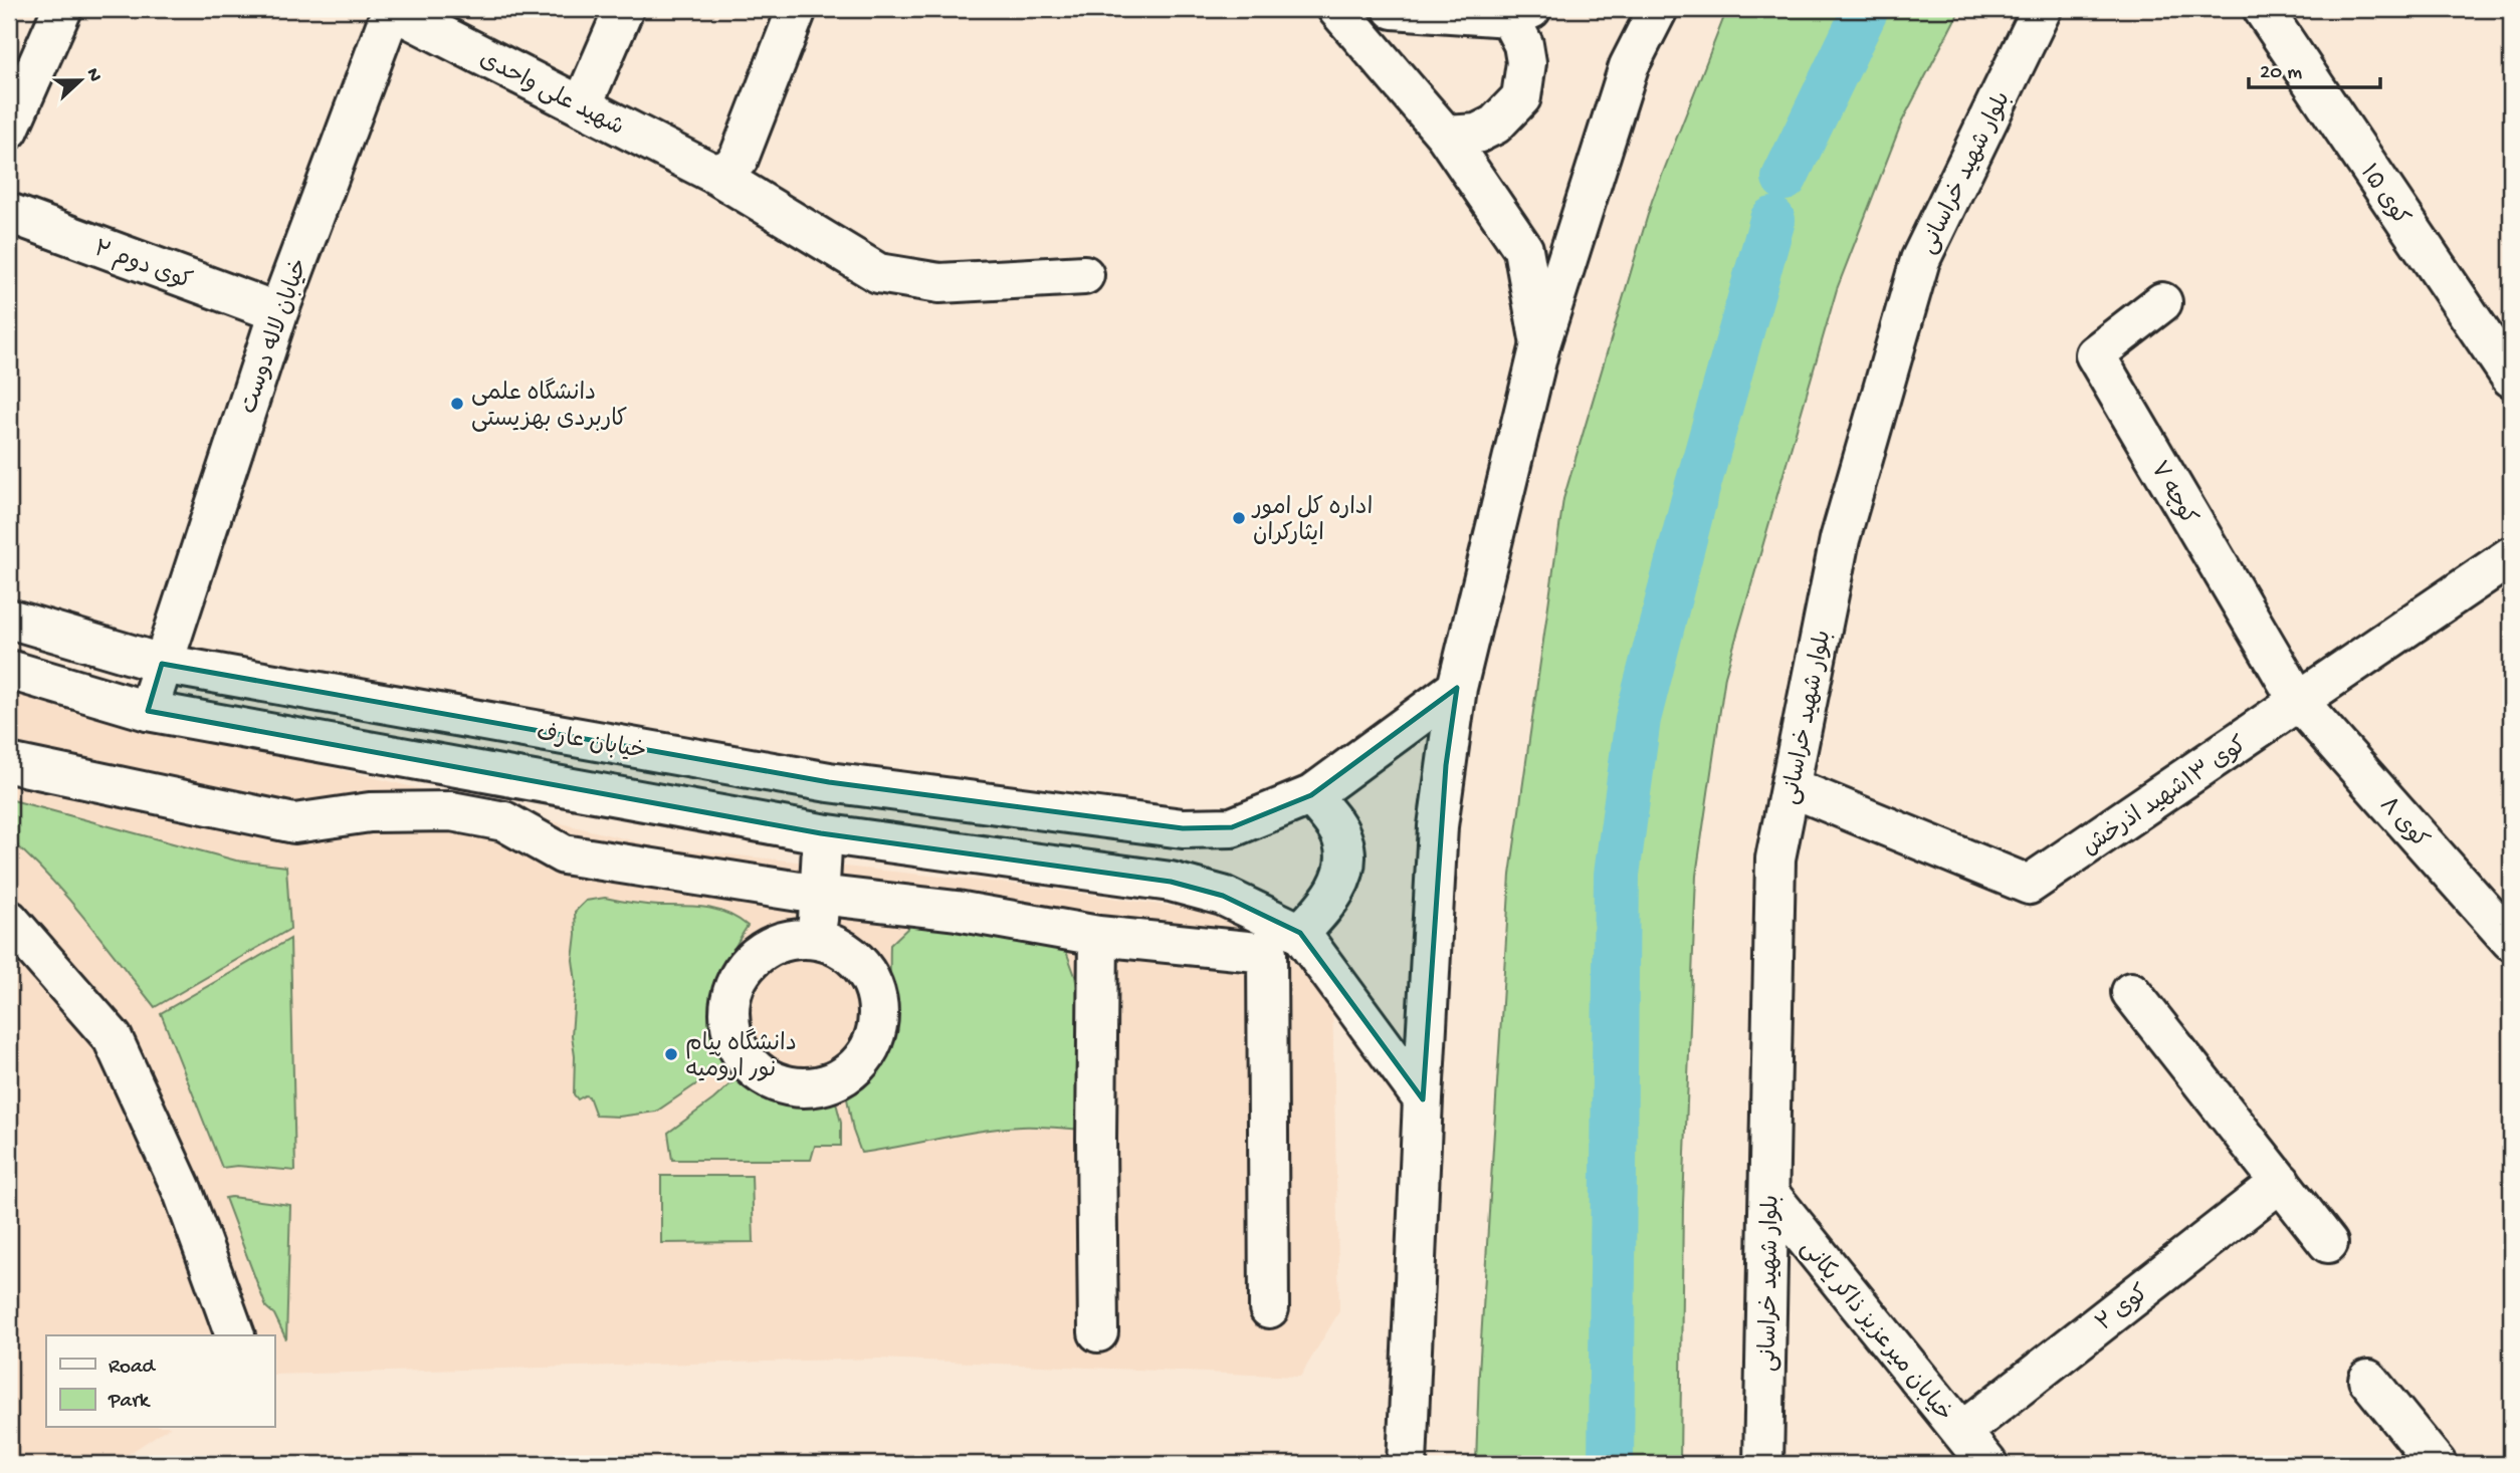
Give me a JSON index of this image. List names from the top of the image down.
{
  "streets": {
    "main road": [
      "شهید علی واحدی",
      "بلوار شهید خراسانی",
      "کوی ۱۵",
      "کوی دوم ۲",
      "خیابان لاله دوست",
      "کوچه ۷",
      "خیابان عارف",
      "کوی ۱۳شهید اذرخش",
      "کوی ۸",
      "کوی ۲",
      "خیابان میرعزیز ذاکر یکانی"
    ]
  },
  "crossings": [
    ["شهید علی واحدی", "خیابان لاله دوست"],
    ["بلوار شهید خراسانی", "کوی ۱۳شهید اذرخش"],
    ["بلوار شهید خراسانی", "خیابان میرعزیز ذاکر یکانی"],
    ["کوی دوم ۲", "خیابان لاله دوست"],
    ["خیابان لاله دوست", "خیابان عارف"],
    ["کوچه ۷", "کوی ۱۳شهید اذرخش"],
    ["کوچه ۷", "کوی ۸"],
    ["کوی ۱۳شهید اذرخش", "کوی ۸"],
    ["کوی ۲", "خیابان میرعزیز ذاکر یکانی"]
  ],
  "places": ["دانشگاه علمی کاربردی بهزیستی", "اداره کل امور ایثارکران", "دانشگاه پیام نور ارومیه"],
  "legend": ["Road", "Park"],
  "scale_bar": "20 m",
  "north": "right"
}
